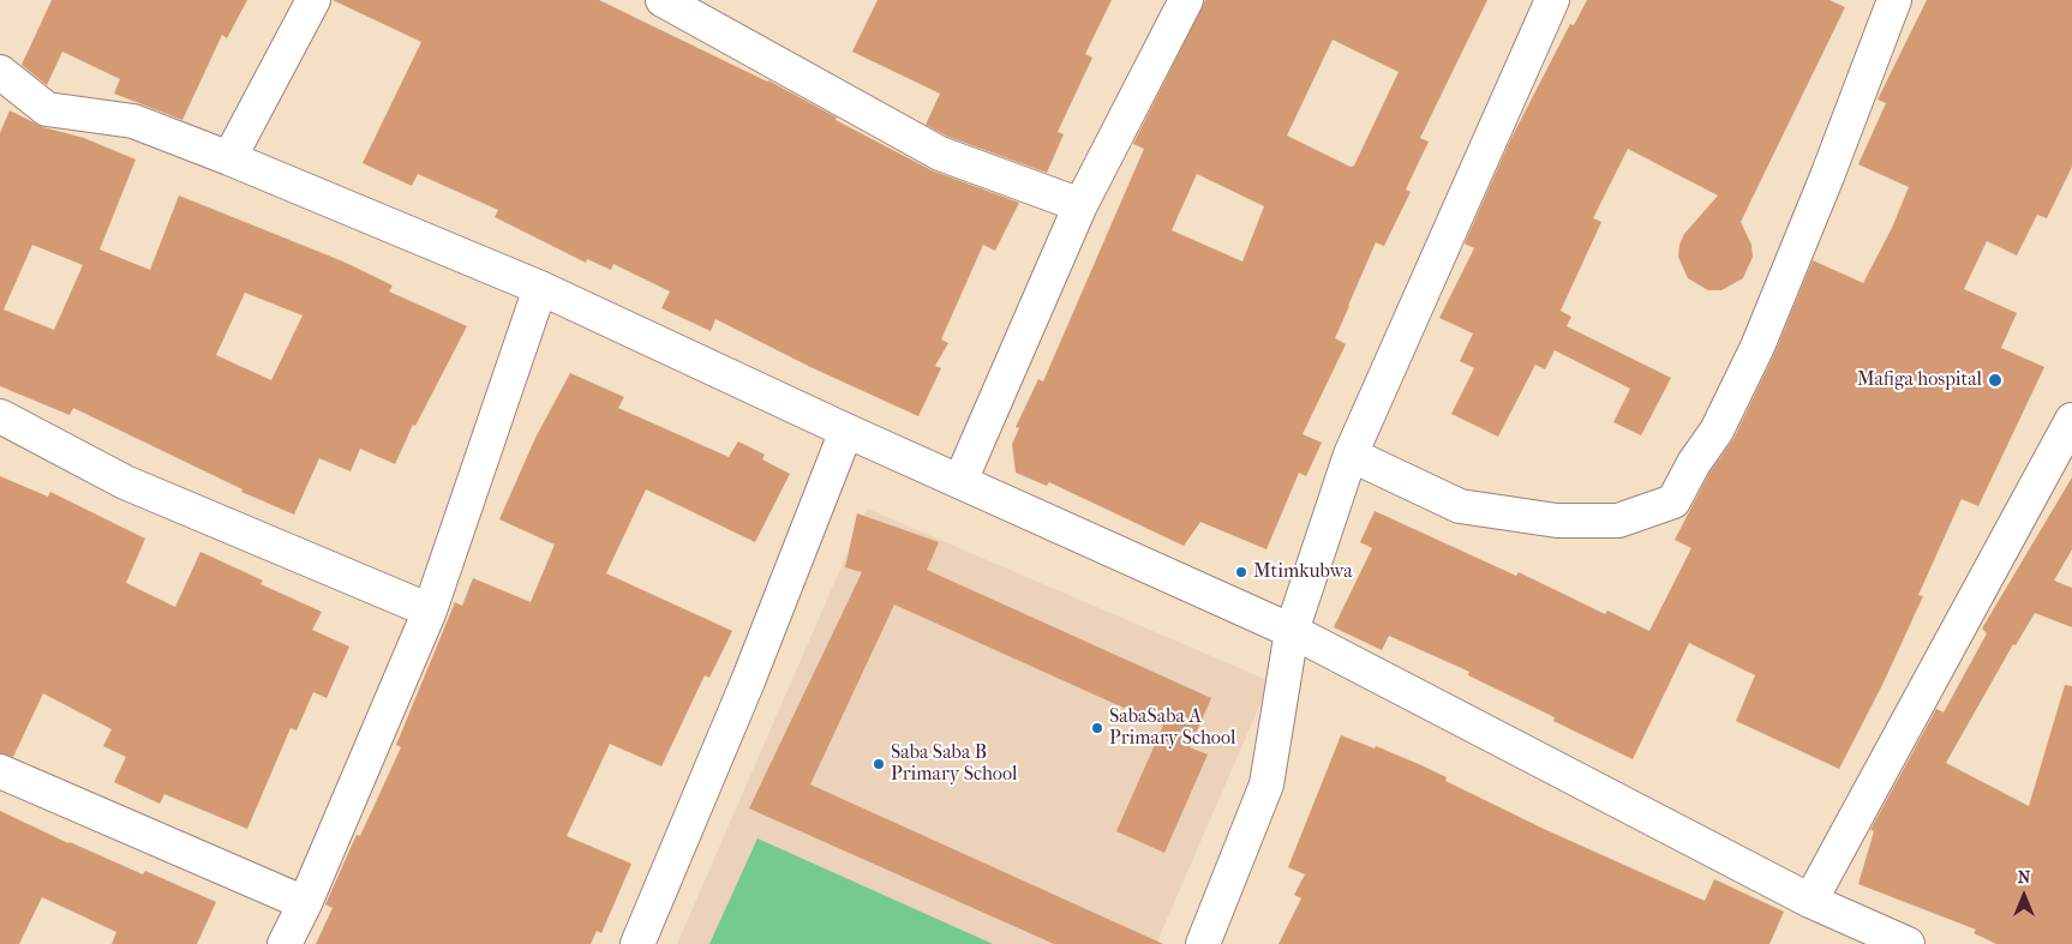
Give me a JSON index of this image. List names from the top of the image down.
{
  "places": [
    "Mafiga hospital",
    "Mtimkubwa",
    "SabaSaba A Primary School",
    "Saba Saba B Primary School"
  ],
  "north": "top"
}
